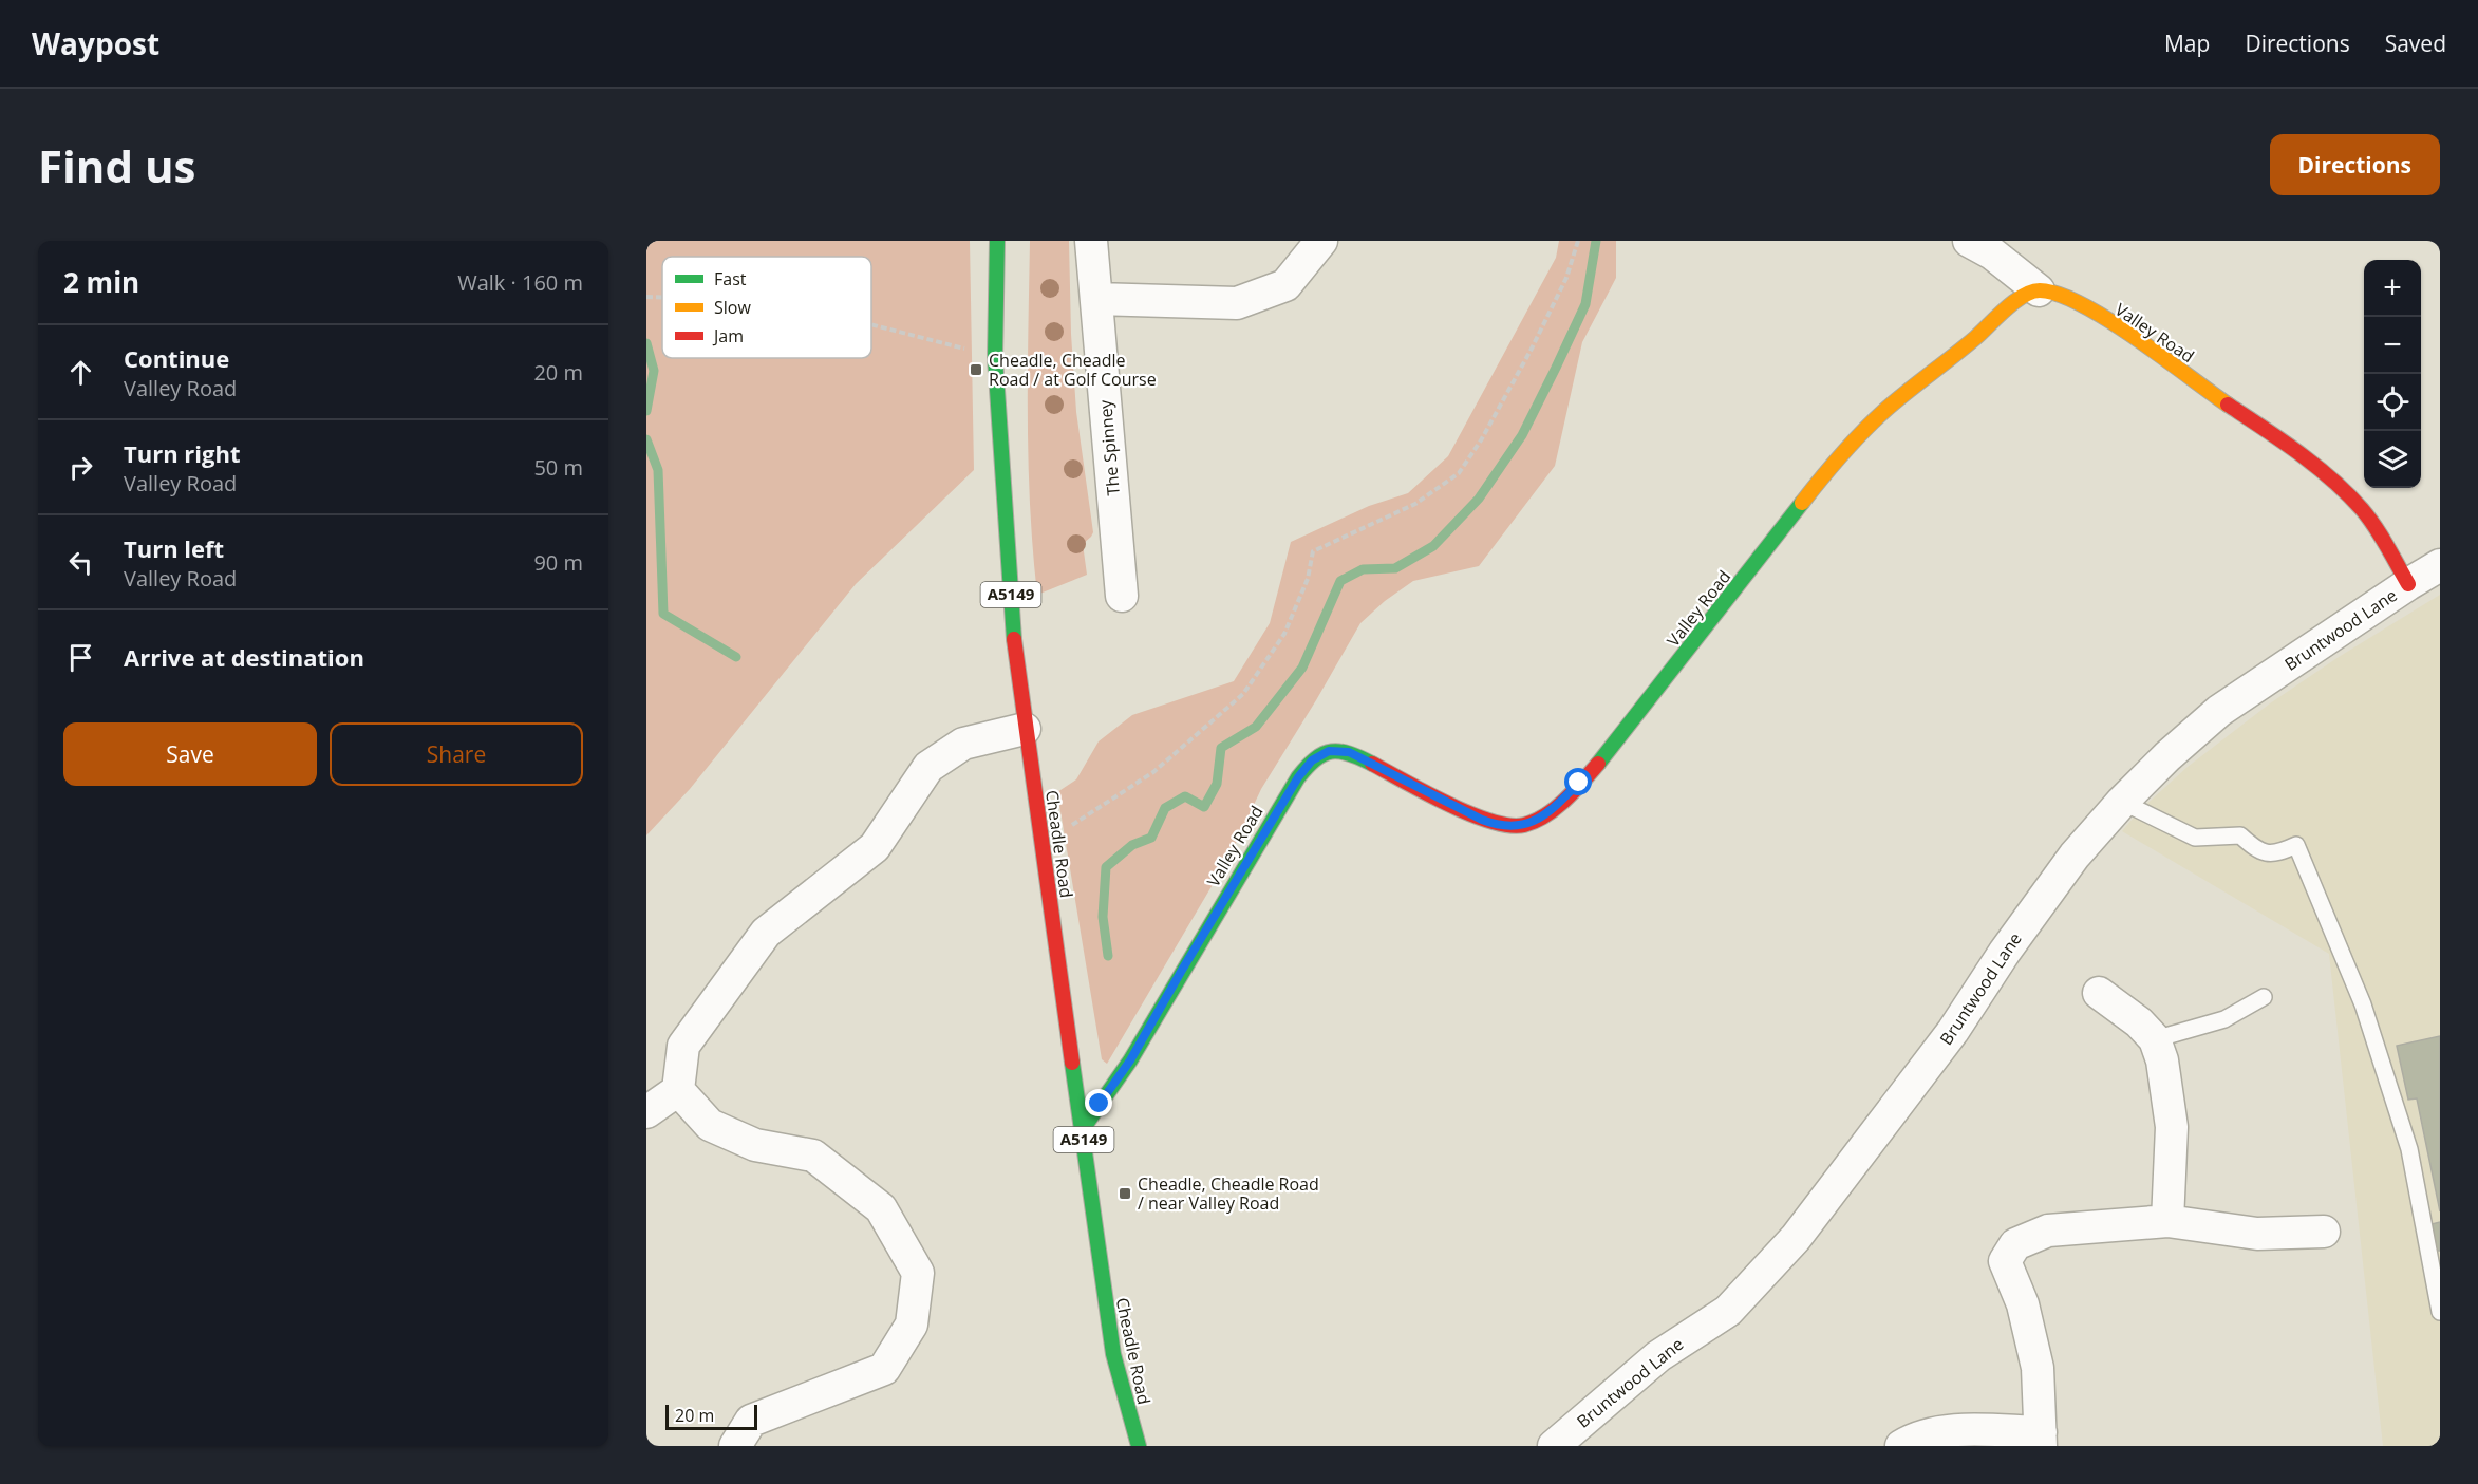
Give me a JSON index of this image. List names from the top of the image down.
{
  "streets": {
    "street": [
      "Valley Road",
      "The Spinney",
      "A5149",
      "Bruntwood Lane",
      "Cheadle Road"
    ]
  },
  "crossings": [
    ["Valley Road", "Bruntwood Lane"],
    ["Valley Road", "Cheadle Road"]
  ],
  "places": {
    "transit": ["Cheadle, Cheadle Road / at Golf Course", "Cheadle, Cheadle Road / near Valley Road"]
  },
  "legend": ["Fast", "Slow", "Jam"],
  "scale_bar": "20 m",
  "page": {
    "header": "Waypost",
    "nav": ["Map", "Directions", "Saved"],
    "buttons": [
      "Directions",
      ["Save", "Share"]
    ],
    "title": "Find us",
    "heading": ["2 min", "Walk · 160 m"],
    "map_buttons": ["+", "−"],
    "list": [
      ["Continue", "Valley Road", "20 m"],
      ["Turn right", "Valley Road", "50 m"],
      ["Turn left", "Valley Road", "90 m"],
      "Arrive at destination"
    ],
    "scale": "20 m"
  }
}
